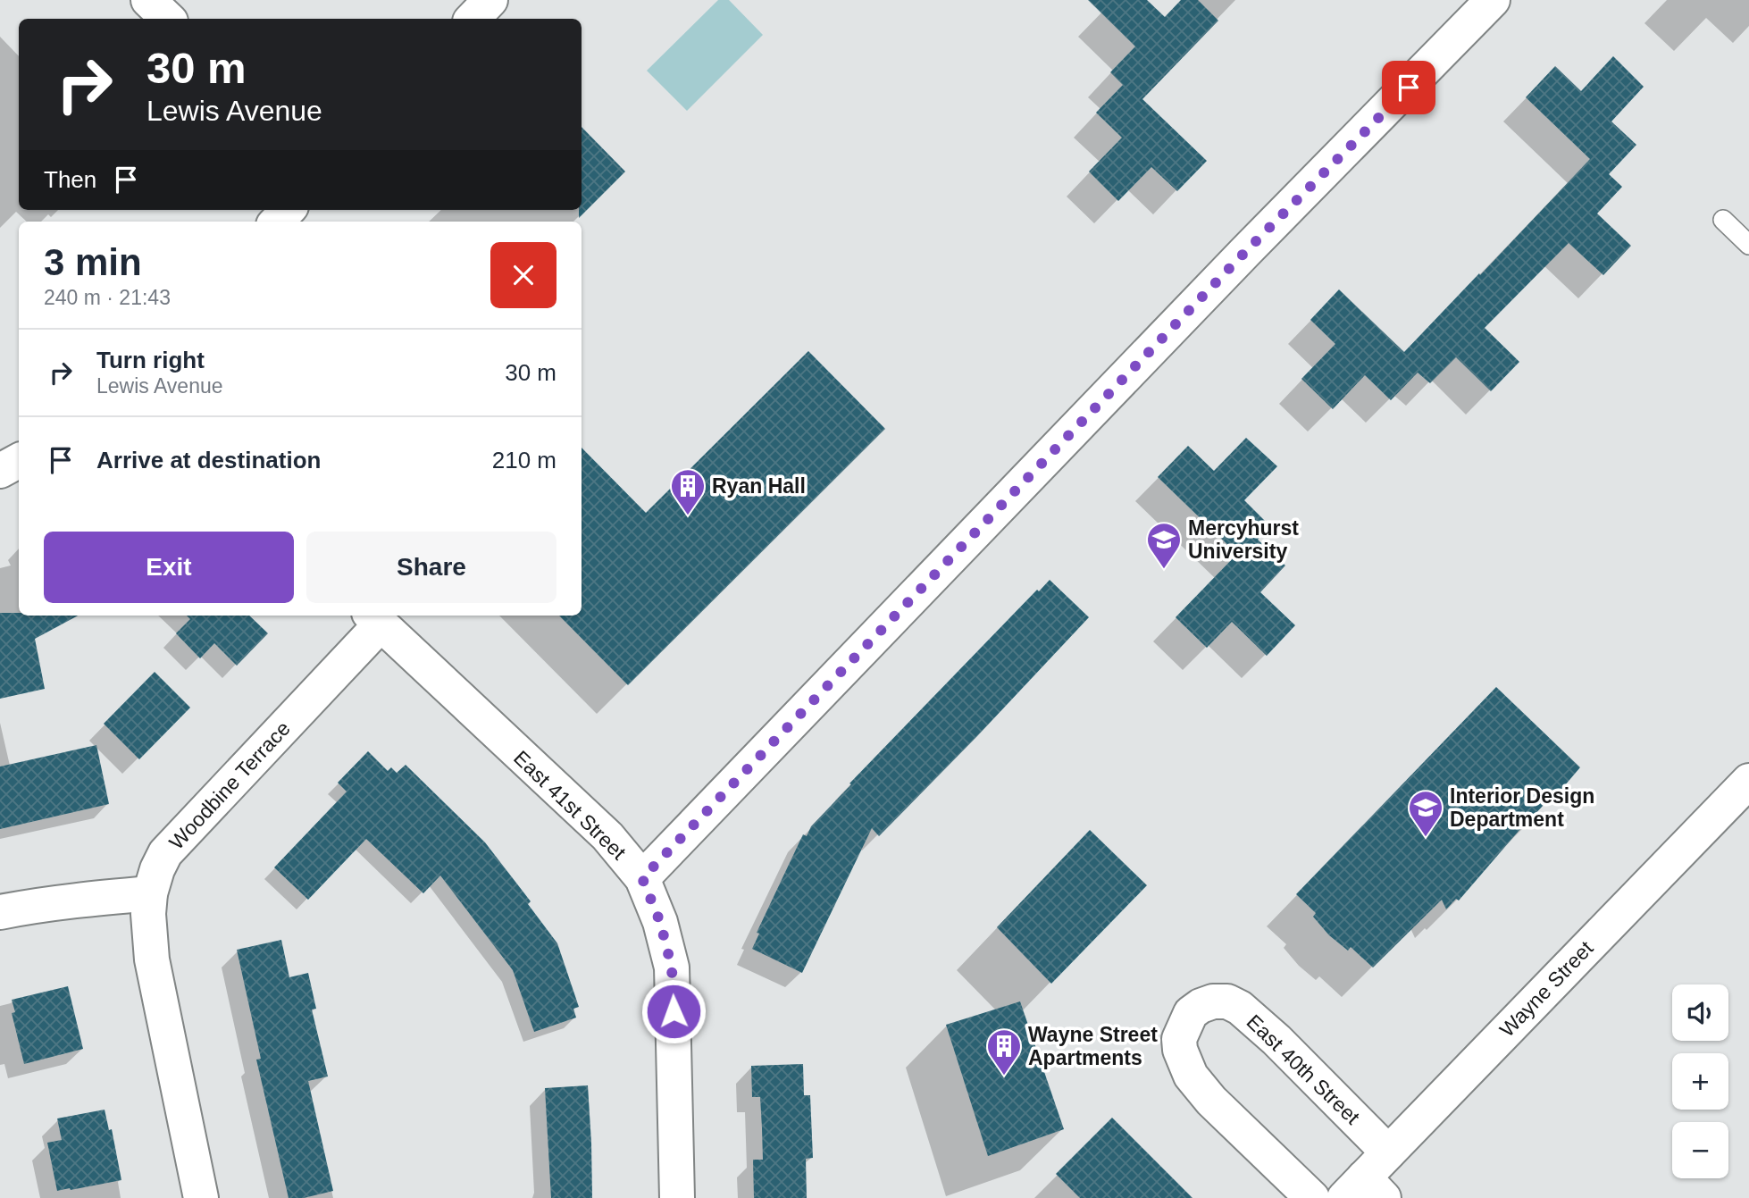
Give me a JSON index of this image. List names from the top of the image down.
{
  "streets": {
    "street": [
      "Woodbine Terrace",
      "East 41st Street",
      "Wayne Street",
      "East 40th Street"
    ]
  },
  "crossings": [
    ["Woodbine Terrace", "East 41st Street"],
    ["Wayne Street", "East 40th Street"]
  ],
  "places": {
    "building": ["Ryan Hall", "Wayne Street Apartments"],
    "school or university": ["Mercyhurst University", "Interior Design Department"]
  },
  "page": {
    "turn": ["30 m", "Lewis Avenue"],
    "then": "Then",
    "heading": ["3 min", "240 m · 21:43"],
    "list": [
      {
        "name": "Turn right",
        "note": "Lewis Avenue",
        "value": "30 m"
      },
      {
        "name": "Arrive at destination",
        "value": "210 m"
      }
    ],
    "buttons": ["Exit", "Share"],
    "map_buttons": ["+", "−"]
  }
}
